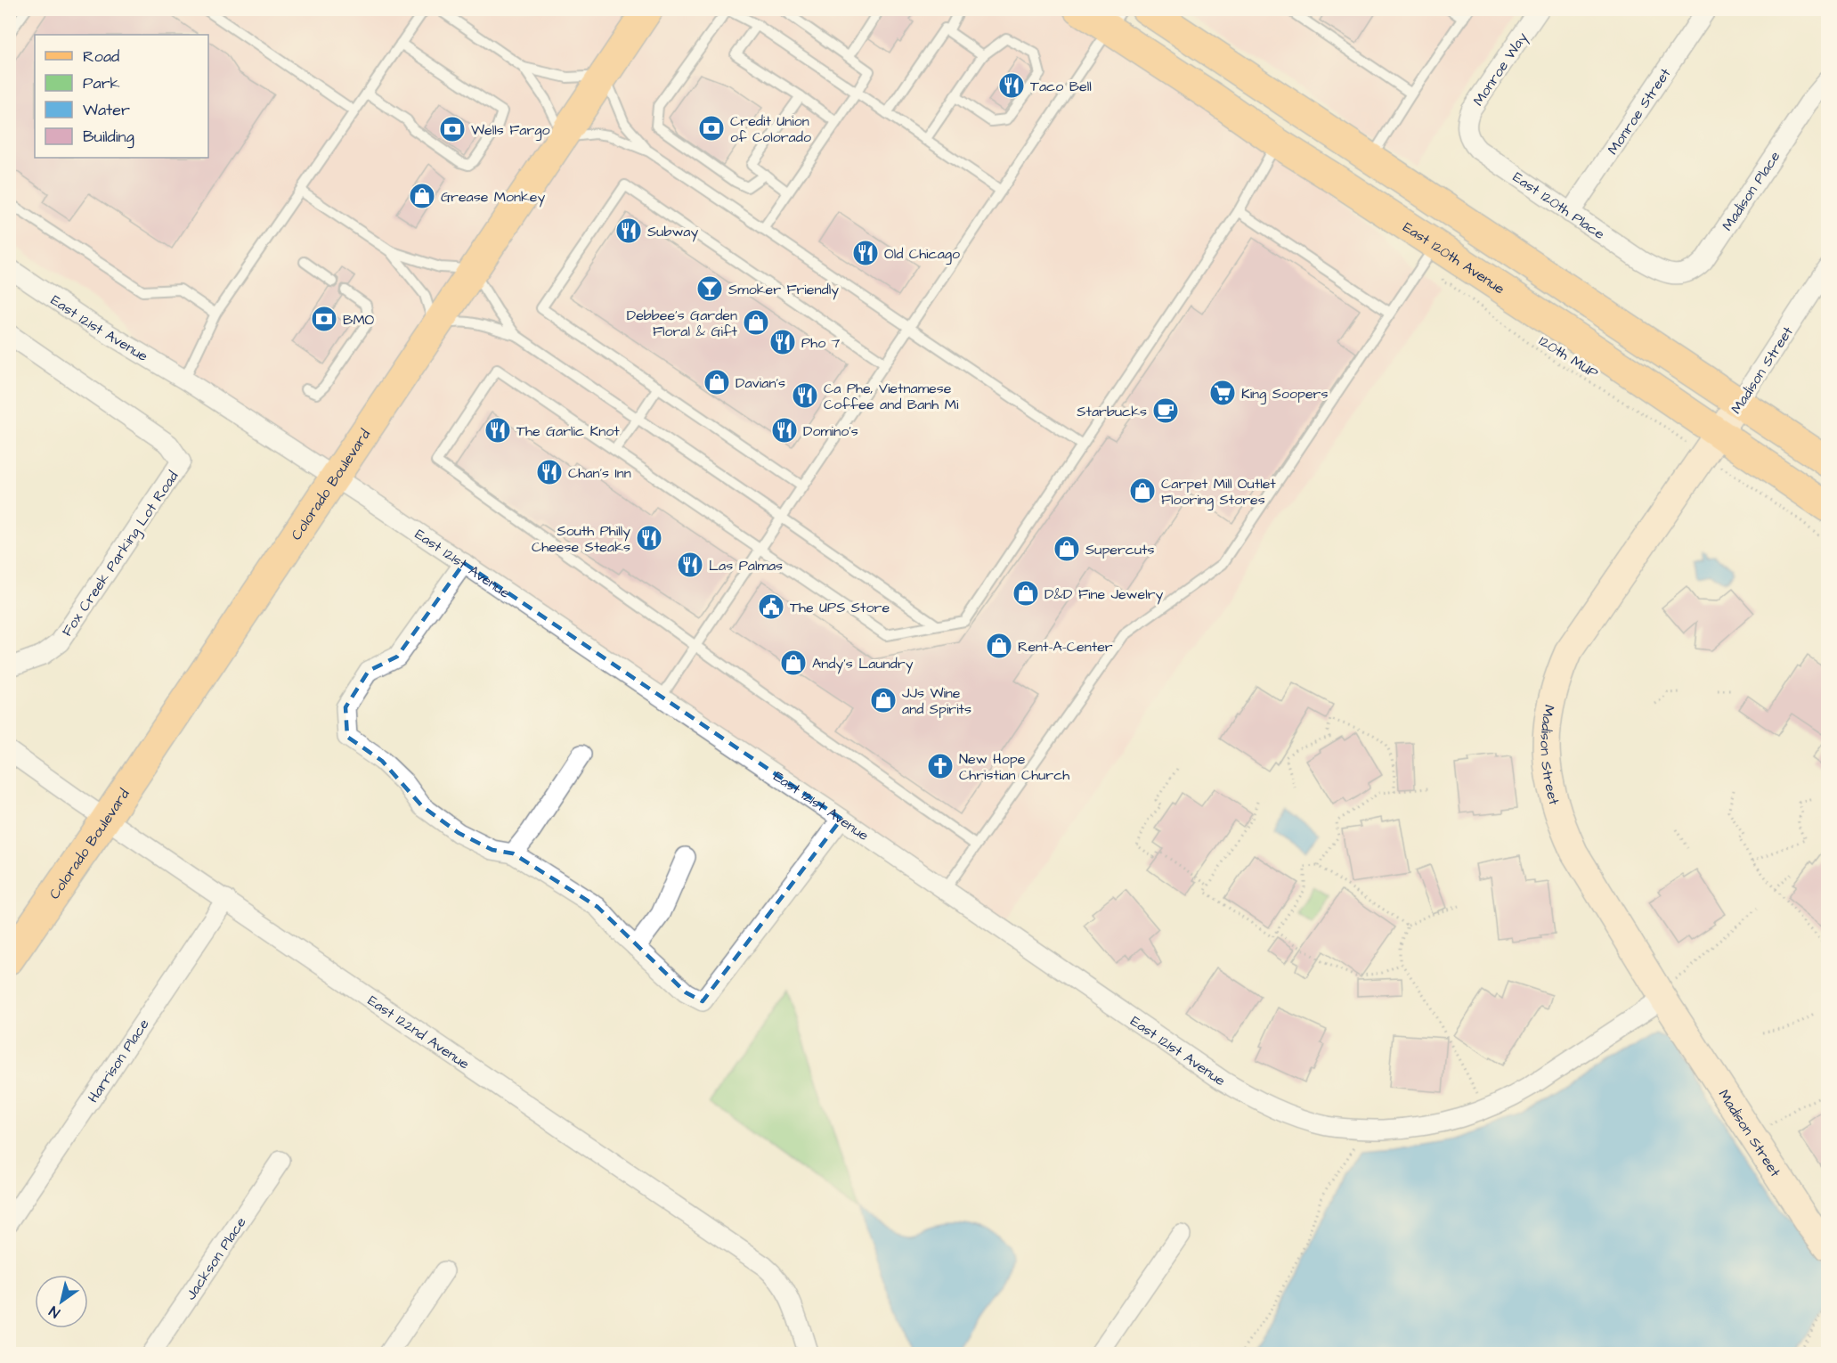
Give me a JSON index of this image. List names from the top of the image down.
{
  "streets": {
    "main road": ["East 120th Avenue", "Colorado Boulevard"],
    "street": [
      "Monroe Way",
      "Monroe Street",
      "Madison Place",
      "East 120th Place",
      "East 121st Avenue",
      "Madison Street",
      "Fox Creek Parking Lot Road",
      "East 122nd Avenue",
      "Harrison Place",
      "Jackson Place"
    ],
    "path": ["120th MUP"]
  },
  "crossings": [
    ["Monroe Way", "East 120th Place"],
    ["Monroe Street", "East 120th Place"],
    ["Madison Place", "East 120th Place"],
    ["East 120th Avenue", "Madison Street"],
    ["East 121st Avenue", "Madison Street"],
    ["East 121st Avenue", "Colorado Boulevard"],
    ["Colorado Boulevard", "East 122nd Avenue"],
    ["East 122nd Avenue", "Harrison Place"]
  ],
  "places": {
    "restaurant": [
      "Taco Bell",
      "Subway",
      "Old Chicago",
      "Pho 7",
      "Ca Phe, Vietnamese Coffee and Banh Mi",
      "The Garlic Knot",
      "Domino's",
      "Chan's Inn",
      "South Philly Cheese Steaks",
      "Las Palmas"
    ],
    "bank": ["Credit Union of Colorado", "Wells Fargo", "BMO"],
    "shop": [
      "Grease Monkey",
      "Debbee's Garden Floral & Gift",
      "Davian's",
      "Carpet Mill Outlet Flooring Stores",
      "Supercuts",
      "D&D Fine Jewelry",
      "Rent-A-Center",
      "Andy's Laundry",
      "JJs Wine and Spirits"
    ],
    "bar": ["Smoker Friendly"],
    "supermarket": ["King Soopers"],
    "cafe": ["Starbucks"],
    "public building": ["The UPS Store"],
    "church": ["New Hope Christian Church"]
  },
  "legend": [
    "Road",
    "Park",
    "Water",
    "Building"
  ],
  "north": "bottom left"
}
